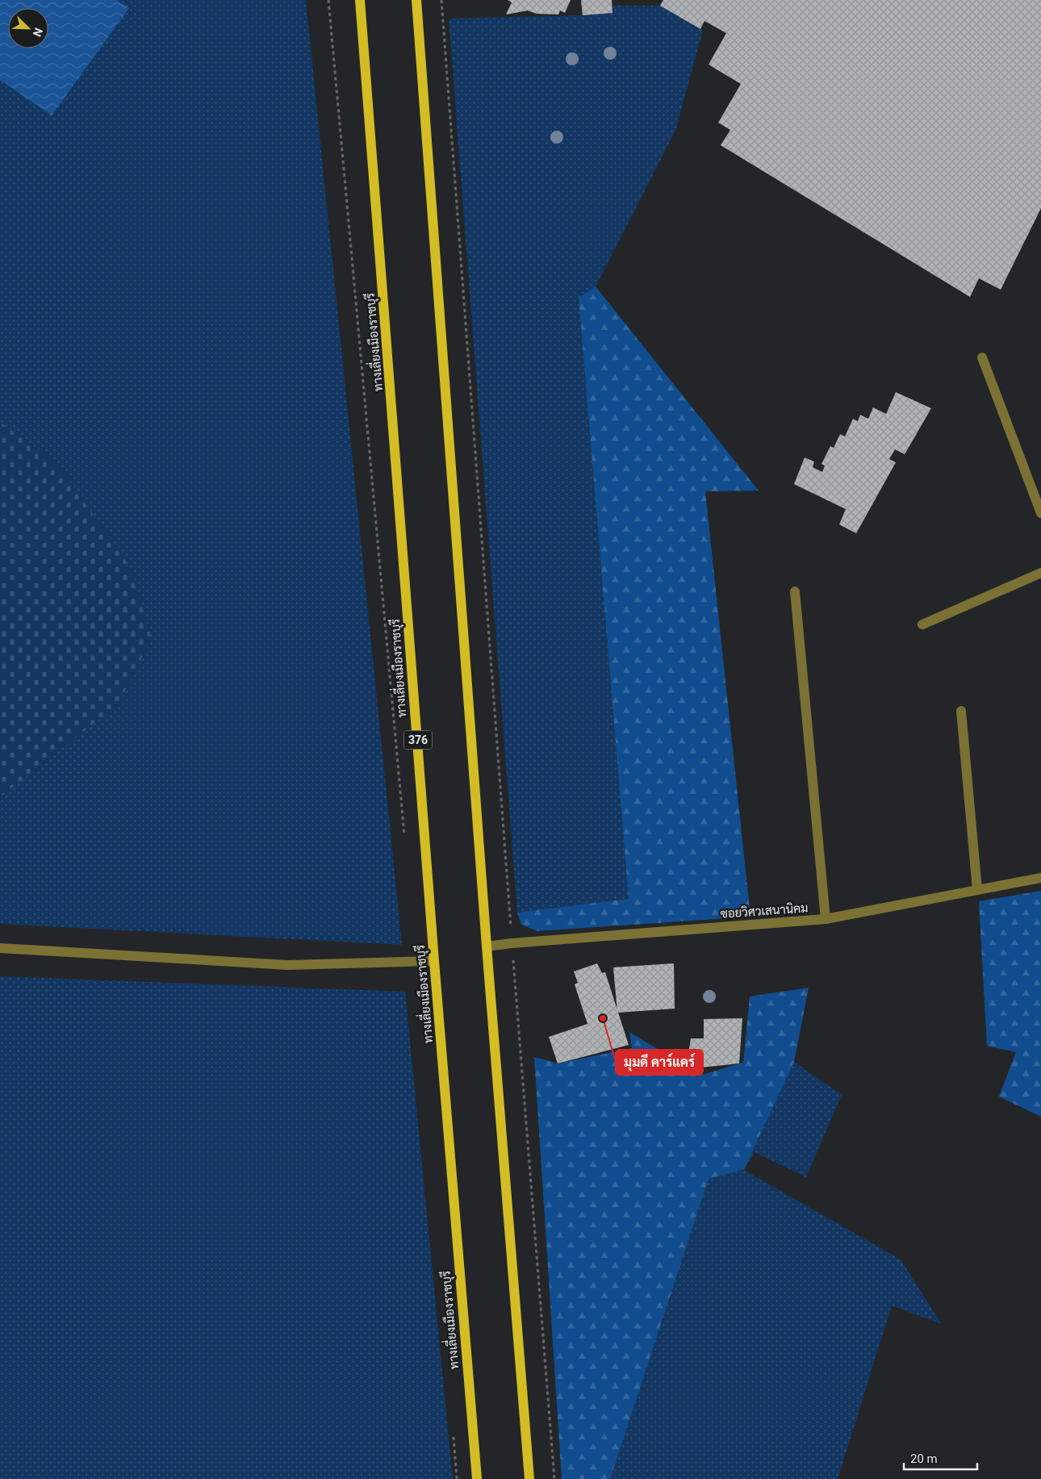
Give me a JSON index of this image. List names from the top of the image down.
{
  "streets": {
    "main road": ["ทางเลี่ยงเมืองราชบุรี", "376"],
    "street": ["ซอยวิศวเสนานิคม"]
  },
  "places": ["มุมดี คาร์แคร์"],
  "scale_bar": "20 m",
  "north": "bottom right"
}
